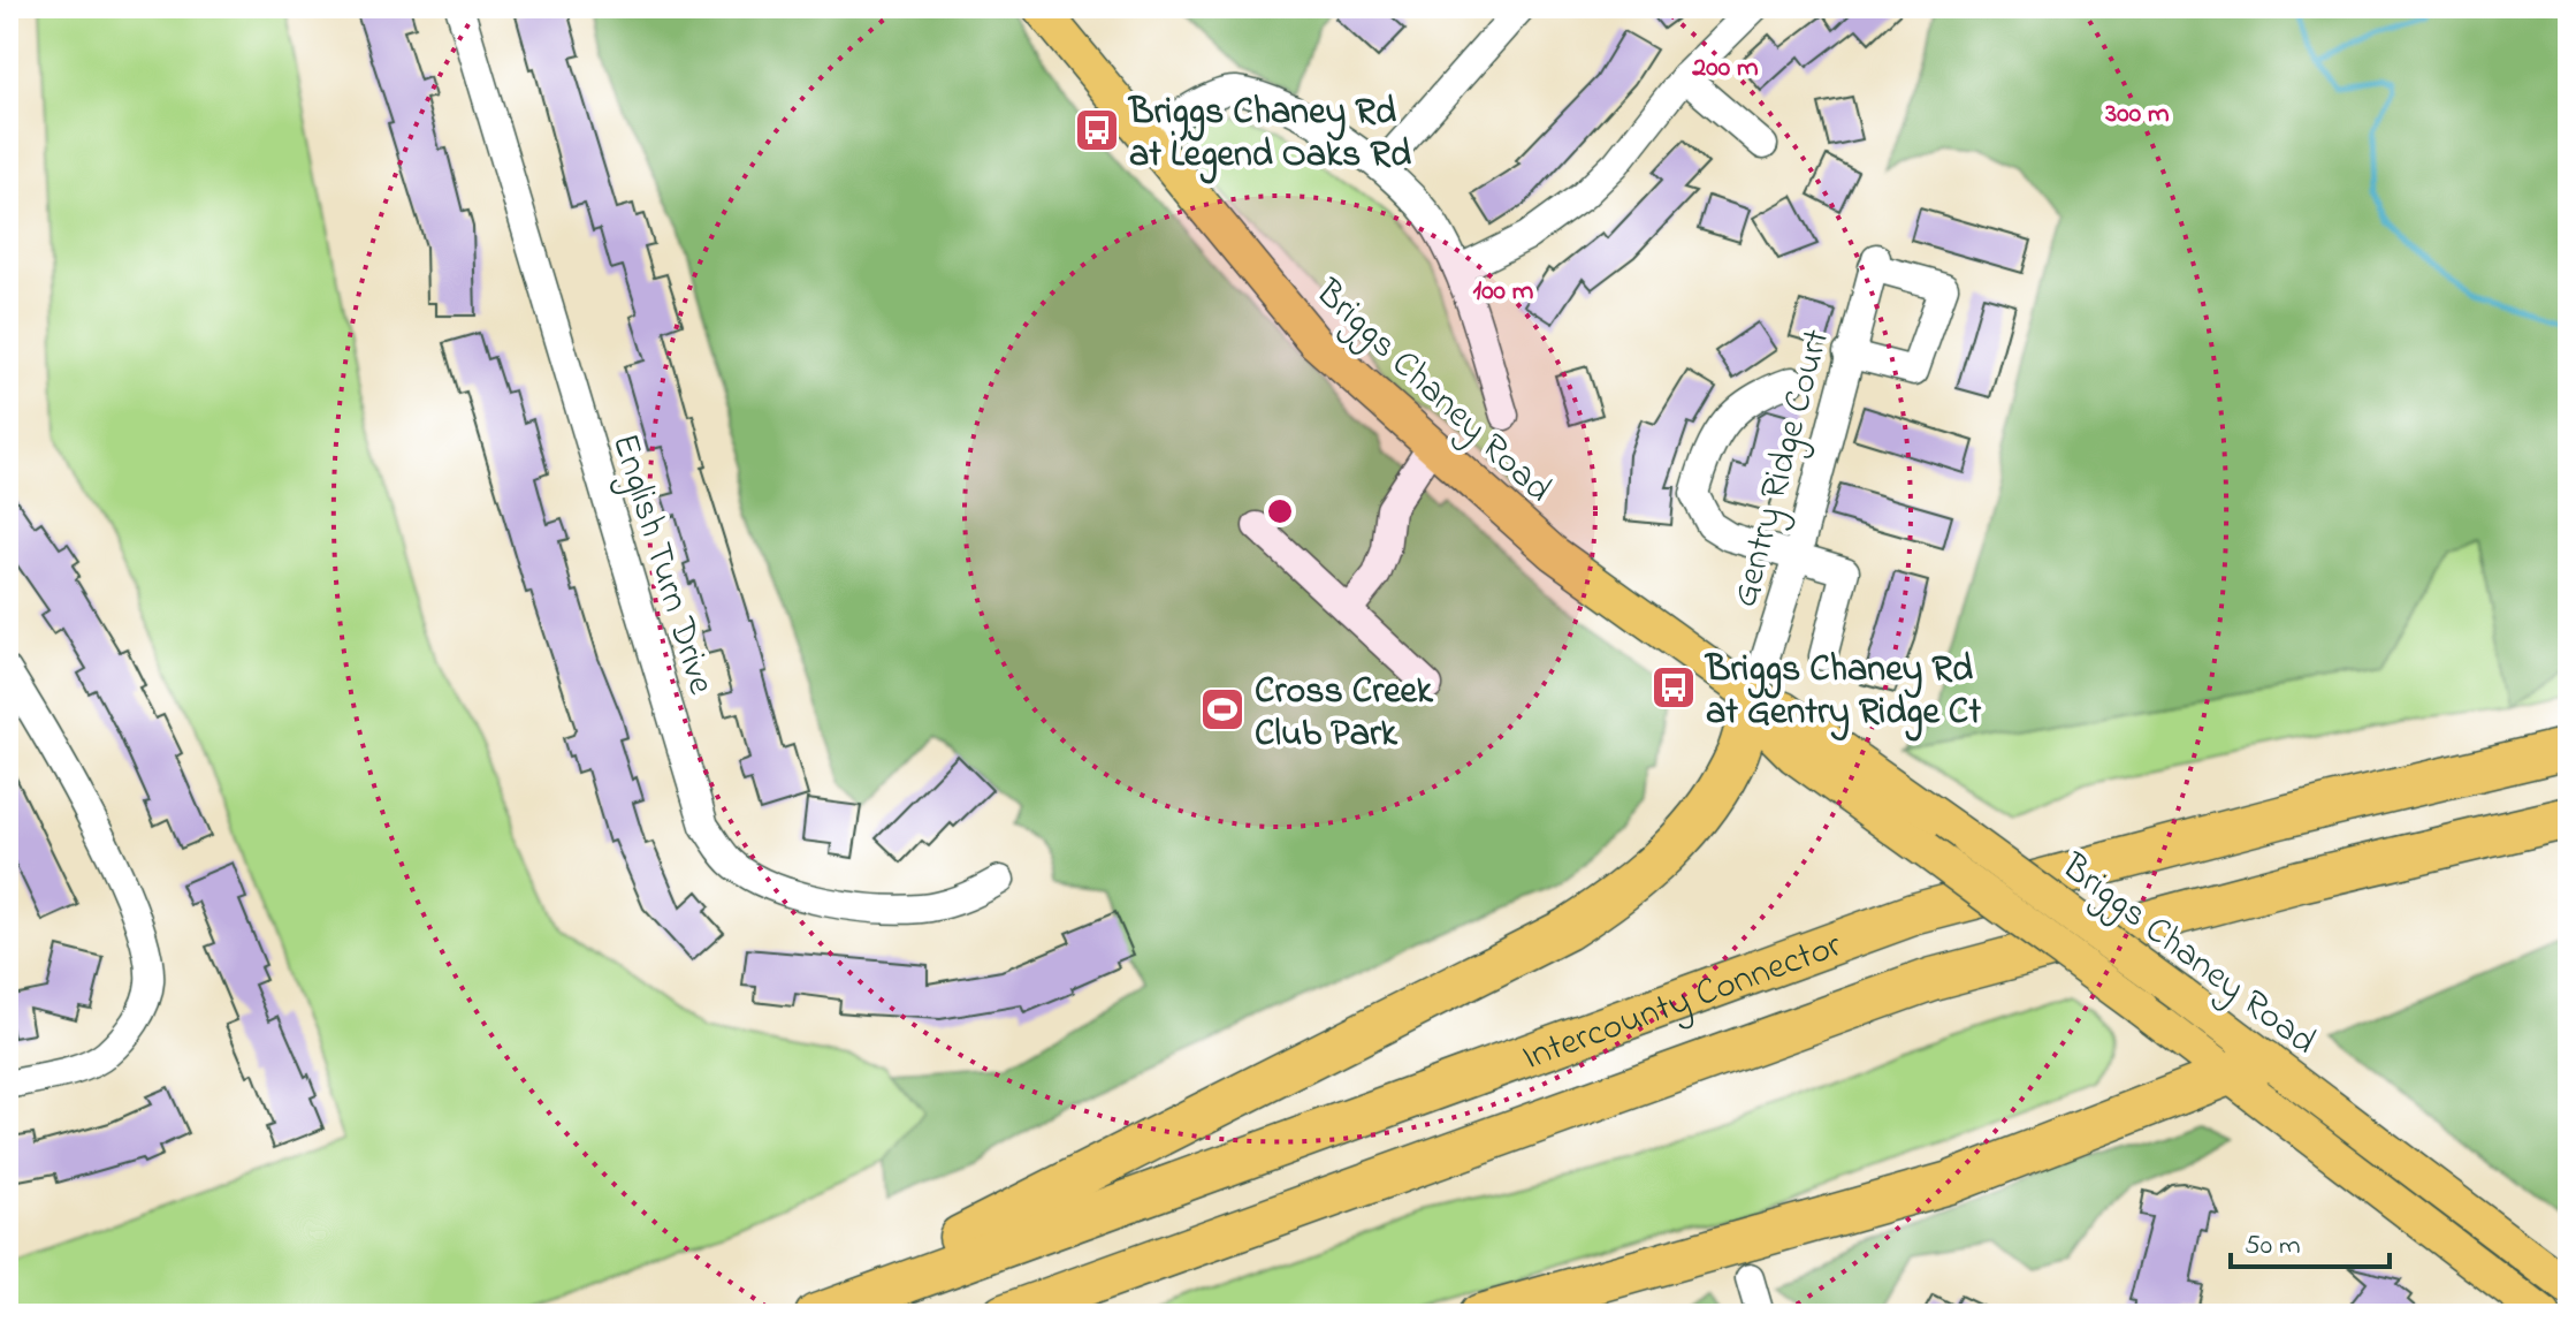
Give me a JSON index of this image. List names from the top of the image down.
{
  "streets": {
    "highway": ["Intercounty Connector"],
    "main road": ["Briggs Chaney Road"],
    "street": ["Gentry Ridge Court", "English Turn Drive"]
  },
  "crossings": [
    ["Briggs Chaney Road", "Gentry Ridge Court"]
  ],
  "places": {
    "bus stop": ["Briggs Chaney Rd at Legend Oaks Rd", "Briggs Chaney Rd at Gentry Ridge Ct"],
    "sports": ["Cross Creek Club Park"]
  },
  "scale_bar": "50 m",
  "rings": ["200 m", "300 m", "100 m"]
}
